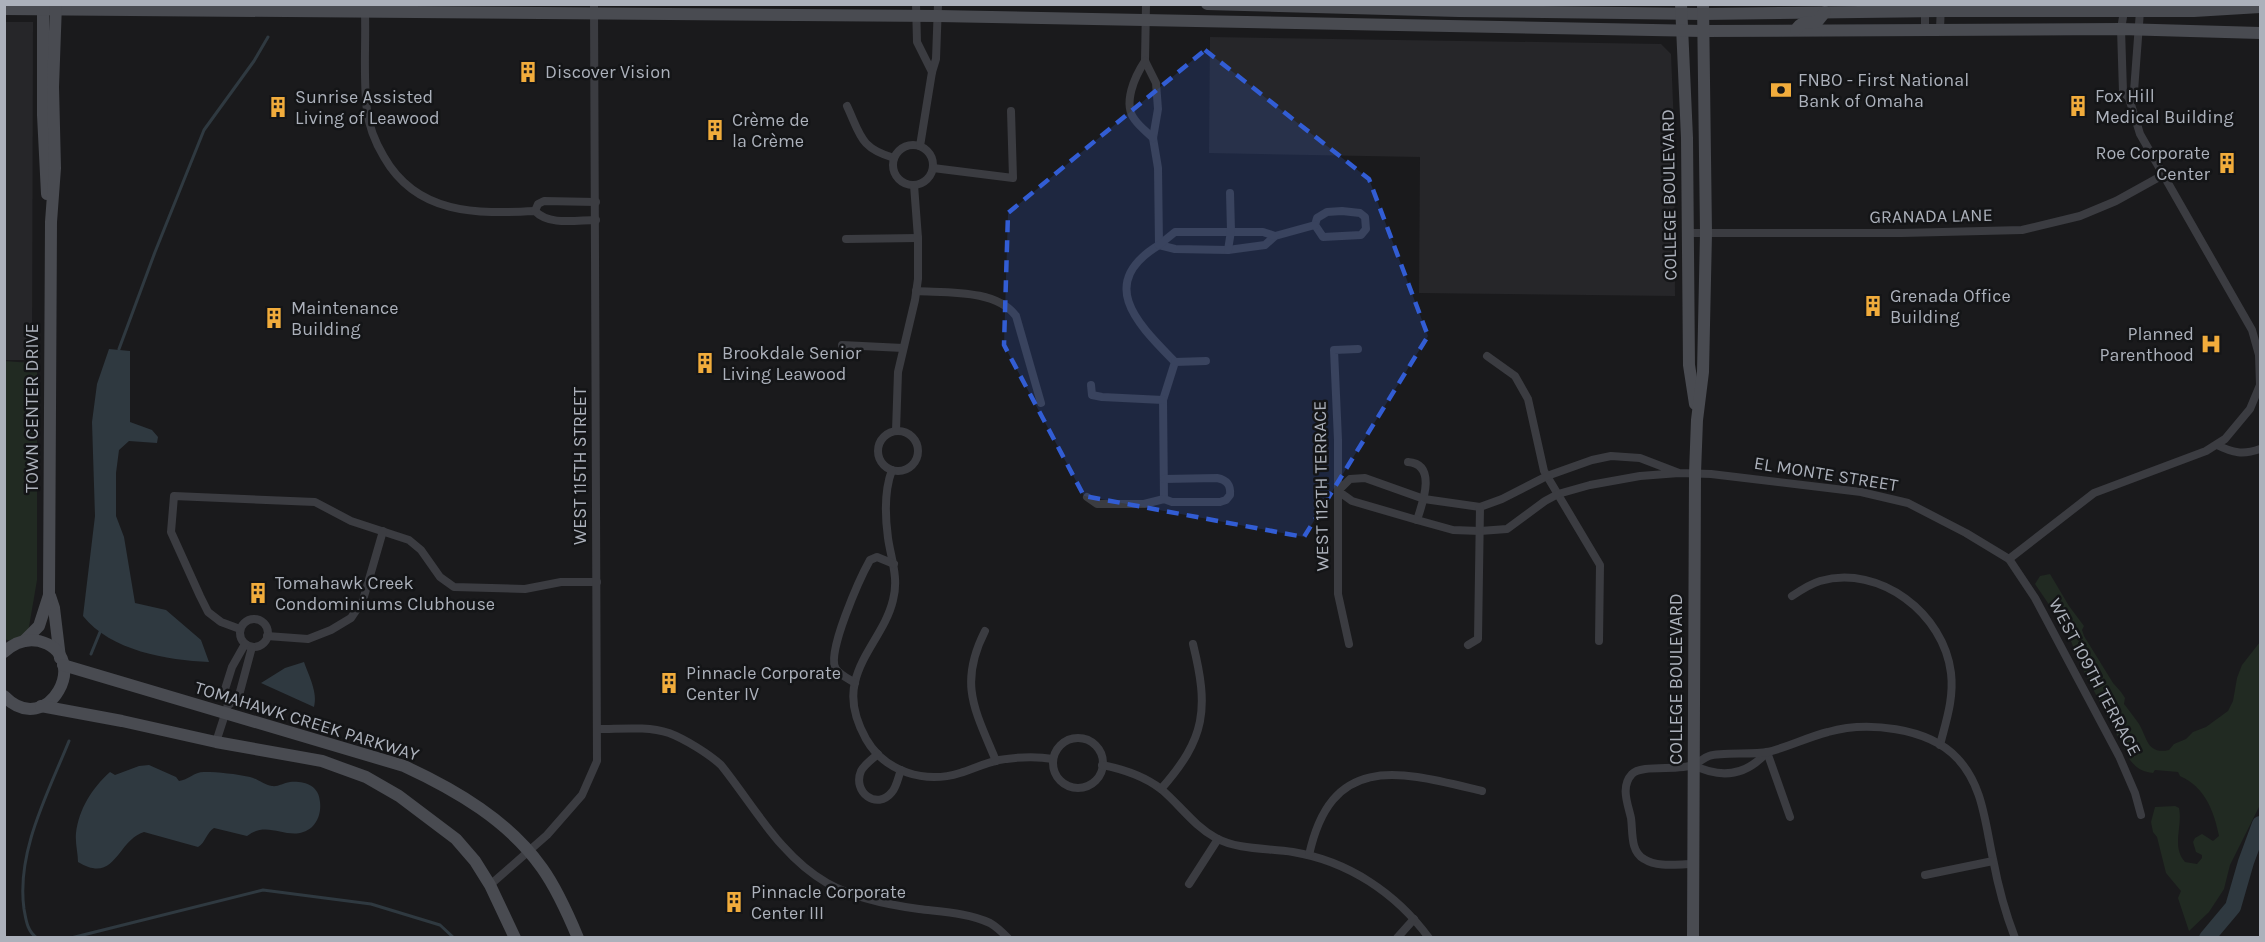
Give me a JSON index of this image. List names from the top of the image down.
{
  "streets": {
    "main road": ["COLLEGE BOULEVARD", "TOWN CENTER DRIVE", "TOMAHAWK CREEK PARKWAY"],
    "street": [
      "GRANADA LANE",
      "WEST 115TH STREET",
      "EL MONTE STREET",
      "WEST 112TH TERRACE",
      "WEST 109TH TERRACE"
    ]
  },
  "crossings": [
    ["COLLEGE BOULEVARD", "GRANADA LANE"],
    ["COLLEGE BOULEVARD", "EL MONTE STREET"],
    ["TOWN CENTER DRIVE", "TOMAHAWK CREEK PARKWAY"],
    ["WEST 115TH STREET", "TOMAHAWK CREEK PARKWAY"],
    ["EL MONTE STREET", "WEST 112TH TERRACE"],
    ["EL MONTE STREET", "WEST 109TH TERRACE"]
  ],
  "places": {
    "building": [
      "Discover Vision",
      "Fox Hill Medical Building",
      "Sunrise Assisted Living of Leawood",
      "Crème de la Crème",
      "Roe Corporate Center",
      "Grenada Office Building",
      "Maintenance Building",
      "Brookdale Senior Living Leawood",
      "Tomahawk Creek Condominiums Clubhouse",
      "Pinnacle Corporate Center IV",
      "Pinnacle Corporate Center III"
    ],
    "bank": ["FNBO - First National Bank of Omaha"],
    "hospital": ["Planned Parenthood"]
  }
}
